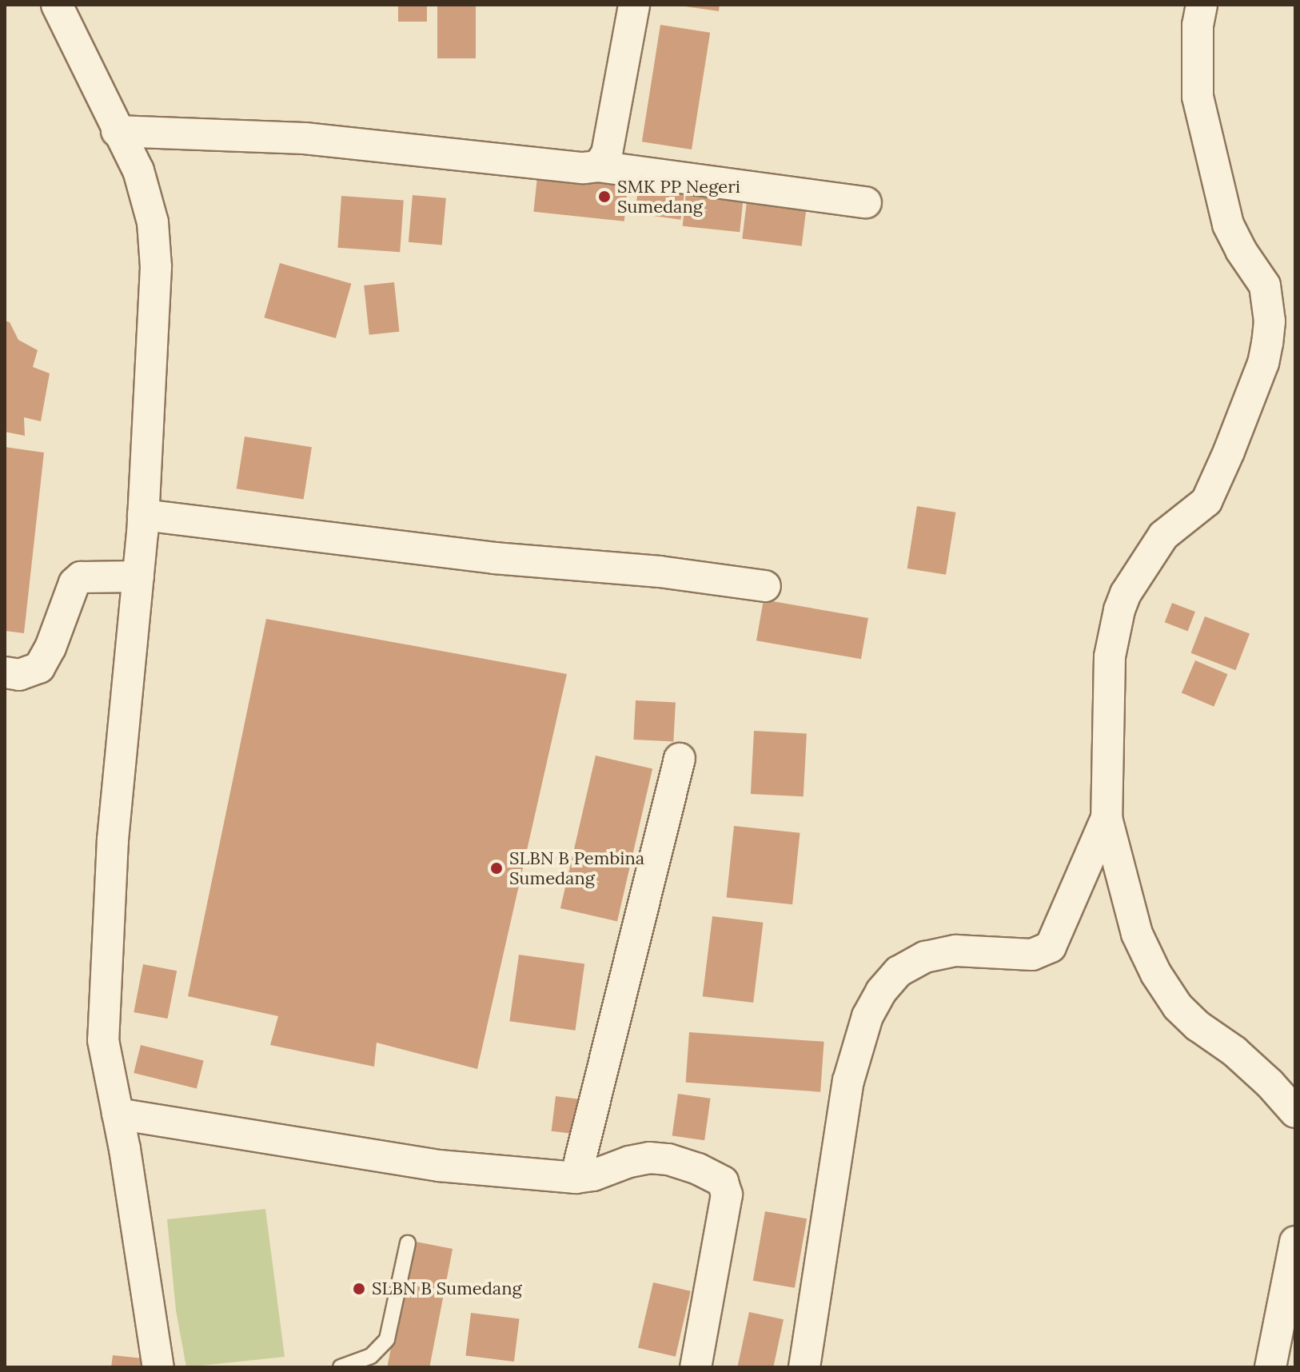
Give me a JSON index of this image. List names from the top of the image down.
{
  "places": ["SMK PP Negeri Sumedang", "SLBN B Pembina Sumedang", "SLBN B Sumedang"]
}
